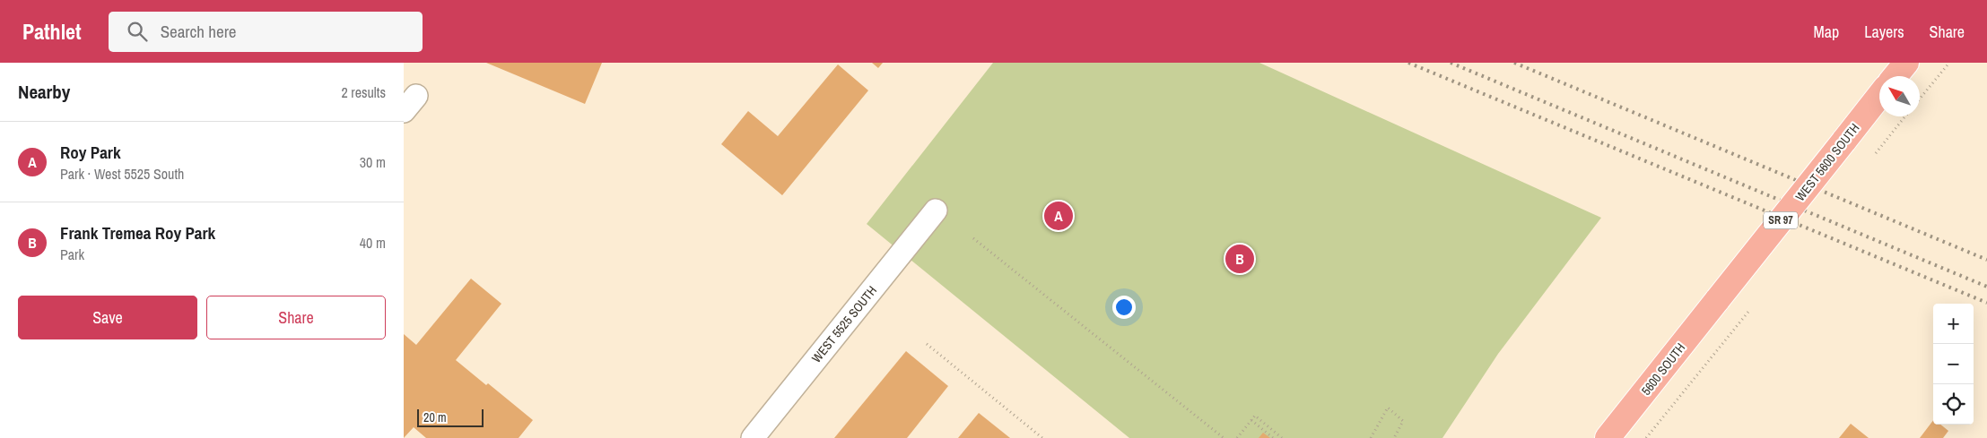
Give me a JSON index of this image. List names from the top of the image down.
{
  "streets": {
    "main road": ["WEST 5600 SOUTH", "SR 97", "5600 SOUTH"],
    "street": ["WEST 5525 SOUTH"]
  },
  "crossings": [
    ["WEST 5600 SOUTH", "5600 SOUTH"]
  ],
  "scale_bar": "20 m",
  "north": "top left",
  "page": {
    "header": "Pathlet",
    "search": "Search here",
    "nav": ["Map", "Layers", "Share"],
    "heading": ["Nearby", "2 results"],
    "list": [
      {
        "mark": "A",
        "name": "Roy Park",
        "note": "Park · West 5525 South",
        "value": "30 m"
      },
      {
        "mark": "B",
        "name": "Frank Tremea Roy Park",
        "note": "Park",
        "value": "40 m"
      }
    ],
    "pins": ["A", "B"],
    "buttons": ["Save", "Share"],
    "map_buttons": ["+", "−"],
    "scale": "20 m"
  }
}
